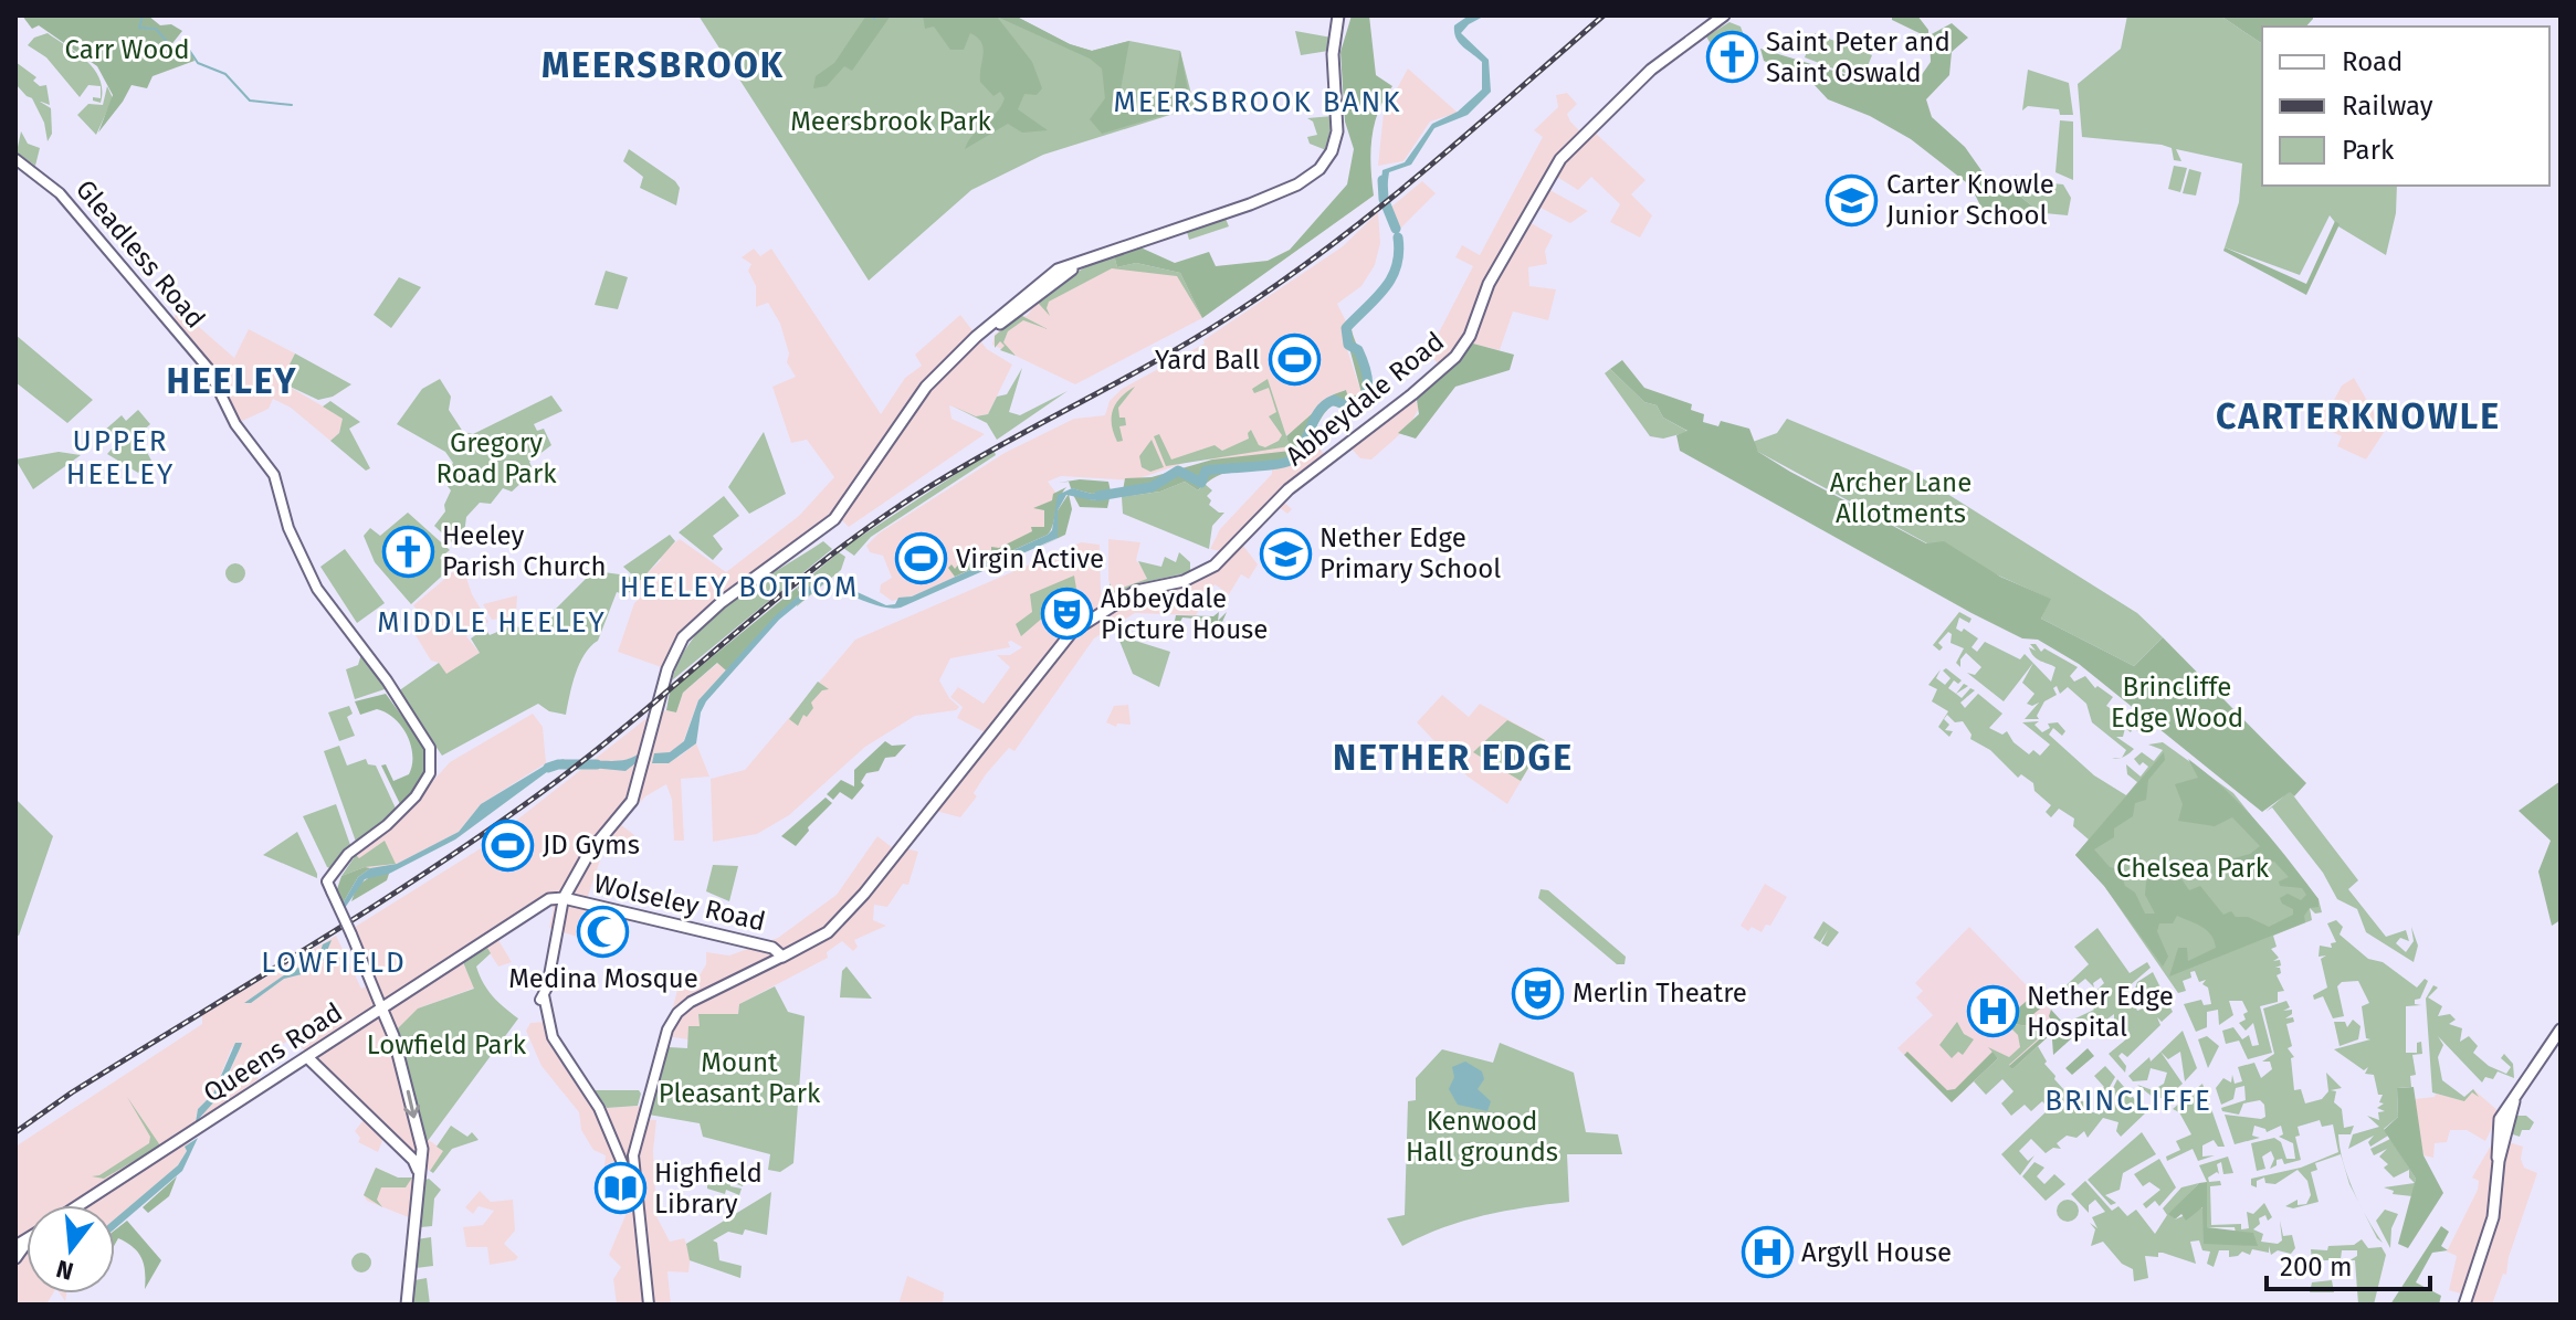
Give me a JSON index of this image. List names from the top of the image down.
{
  "streets": {
    "main road": [
      "Gleadless Road",
      "Abbeydale Road",
      "Wolseley Road",
      "Queens Road"
    ]
  },
  "crossings": [
    ["Gleadless Road", "Queens Road"],
    ["Abbeydale Road", "Wolseley Road"],
    ["Wolseley Road", "Queens Road"]
  ],
  "districts": [
    "MEERSBROOK",
    "MEERSBROOK BANK",
    "HEELEY",
    "CARTERKNOWLE",
    "UPPER HEELEY",
    "HEELEY BOTTOM",
    "MIDDLE HEELEY",
    "NETHER EDGE",
    "LOWFIELD",
    "BRINCLIFFE"
  ],
  "parks": [
    "Carr Wood",
    "Meersbrook Park",
    "Gregory Road Park",
    "Archer Lane Allotments",
    "Brincliffe Edge Wood",
    "Chelsea Park",
    "Lowfield Park",
    "Mount Pleasant Park",
    "Kenwood Hall grounds"
  ],
  "places": {
    "church": ["Saint Peter and Saint Oswald", "Heeley Parish Church"],
    "school or university": ["Carter Knowle Junior School", "Nether Edge Primary School"],
    "sports": ["Yard Ball", "Virgin Active", "JD Gyms"],
    "theatre": ["Abbeydale Picture House", "Merlin Theatre"],
    "mosque": ["Medina Mosque"],
    "hospital": ["Nether Edge Hospital", "Argyll House"],
    "library": ["Highfield Library"]
  },
  "legend": ["Road", "Railway", "Park"],
  "scale_bar": "200 m",
  "north": "bottom"
}
